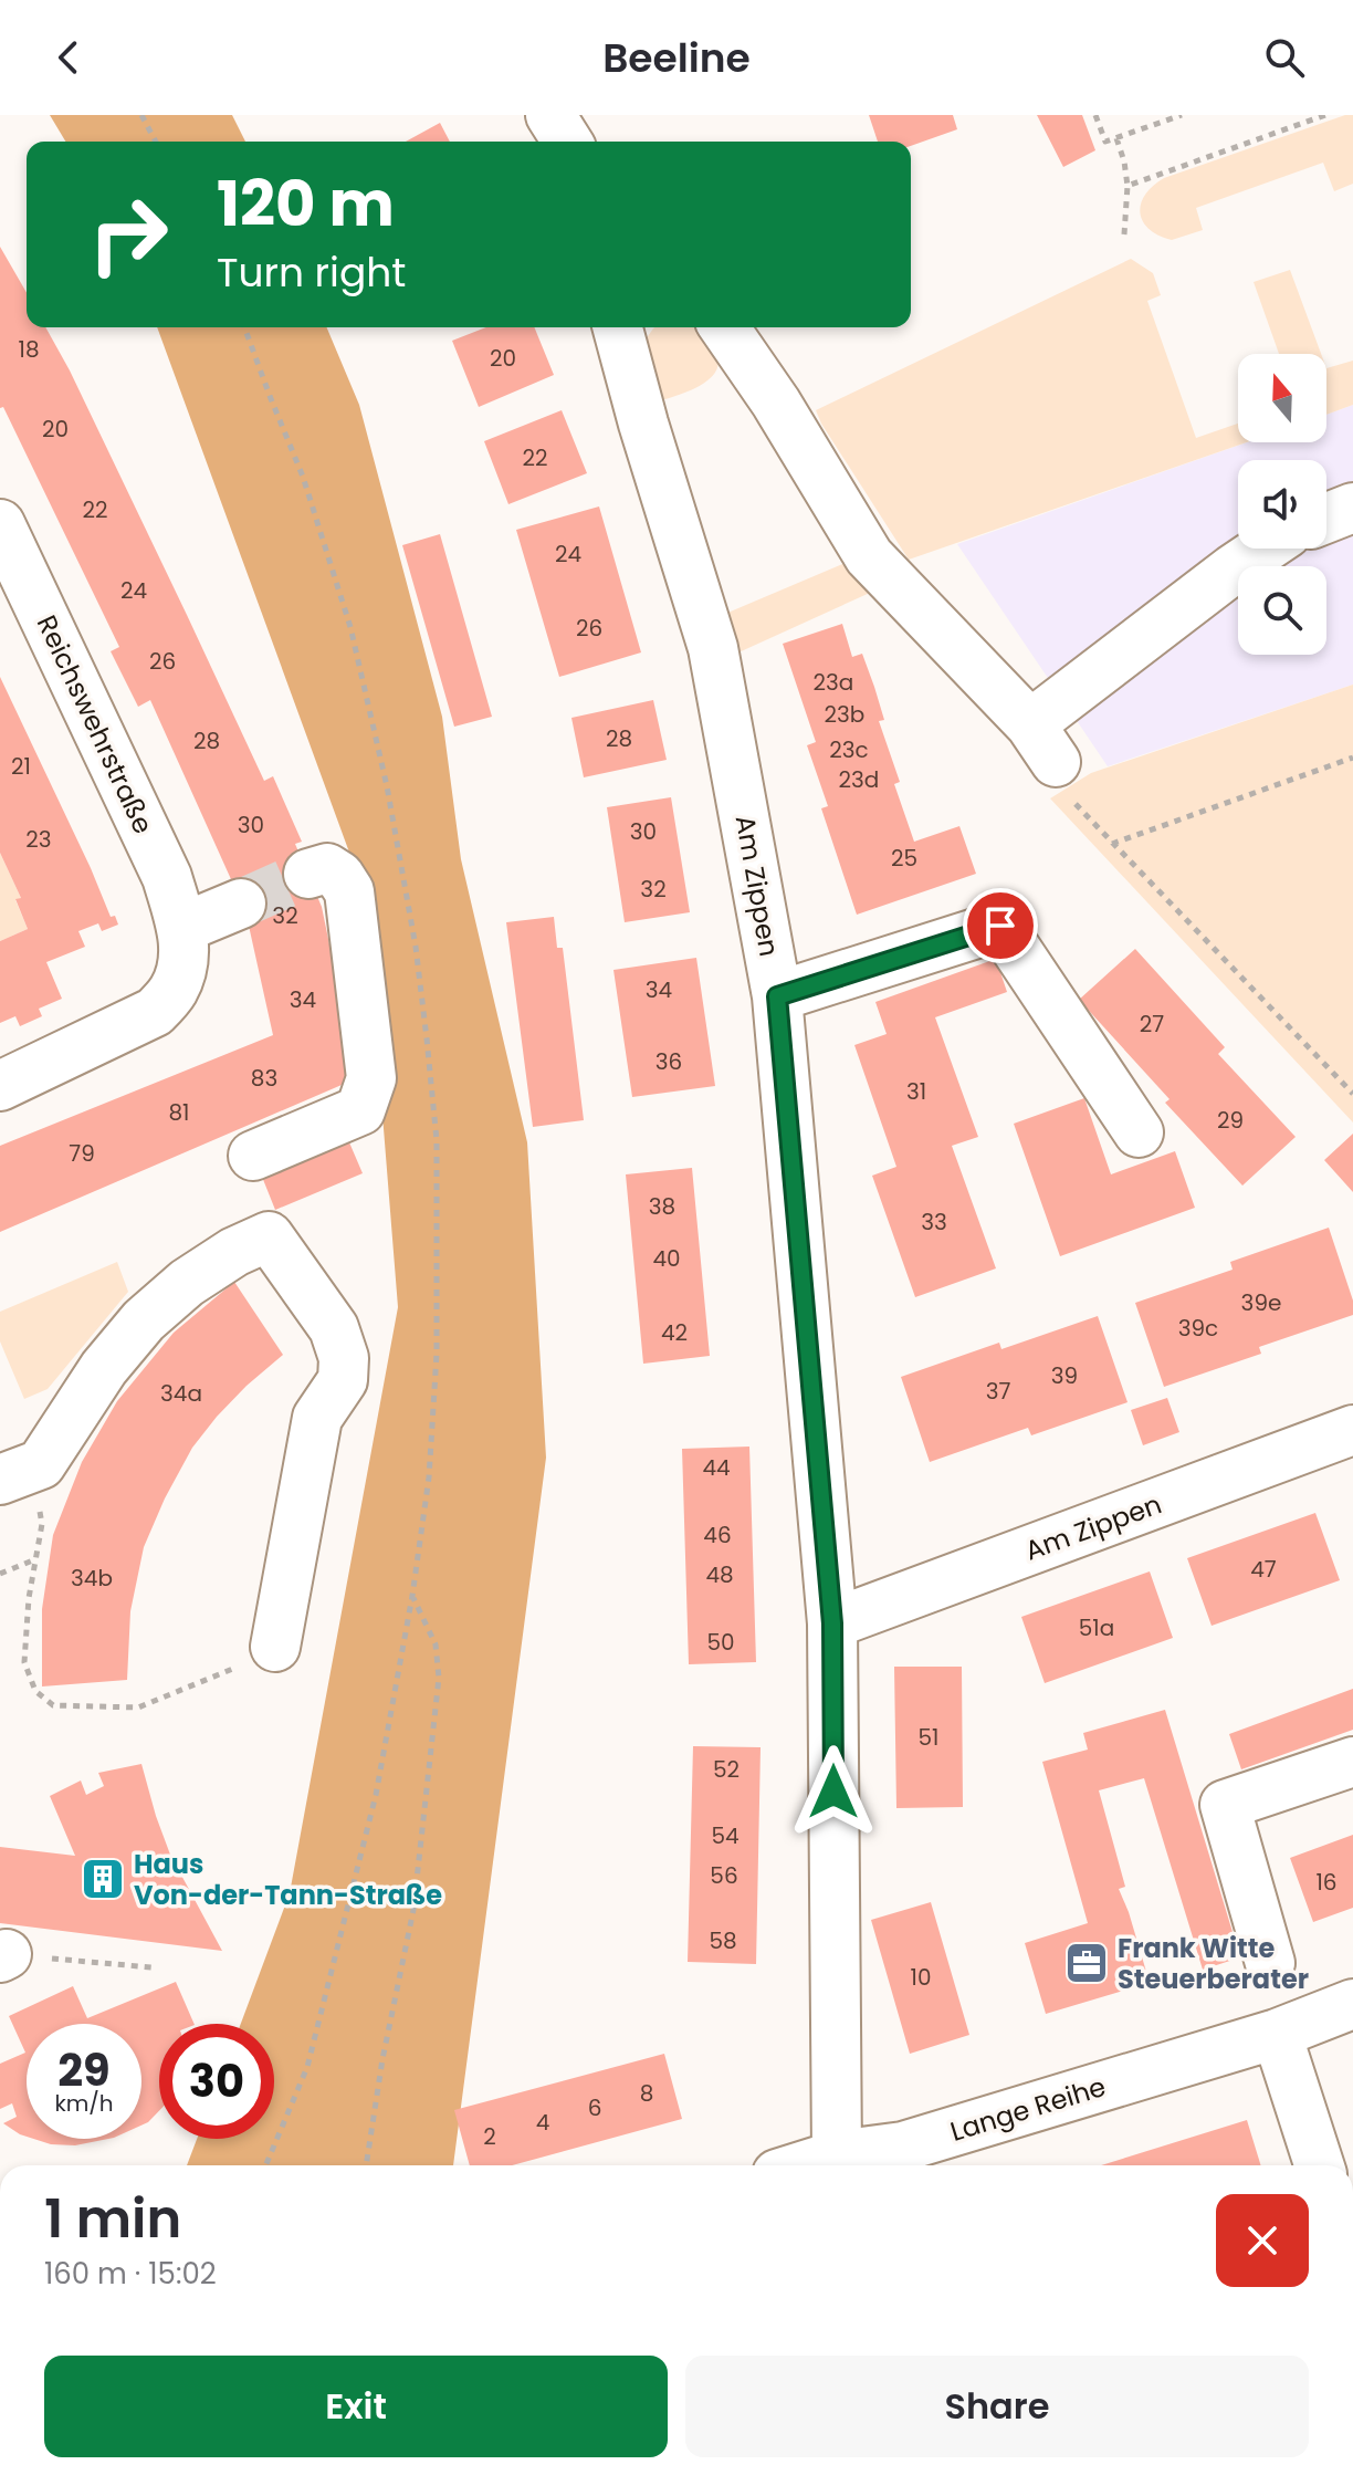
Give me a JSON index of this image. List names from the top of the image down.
{
  "streets": {
    "street": ["Reichswehrstraße", "Am Zippen", "Lange Reihe"]
  },
  "crossings": [
    ["Am Zippen", "Lange Reihe"]
  ],
  "places": {
    "building": ["Haus Von-der-Tann-Straße"],
    "office": ["Frank Witte Steuerberater"]
  },
  "house_numbers": [
    "18",
    "20",
    "20",
    "22",
    "22",
    "24",
    "24",
    "26",
    "26",
    "23a",
    "23b",
    "28",
    "28",
    "23c",
    "21",
    "23d",
    "30",
    "30",
    "23",
    "25",
    "32",
    "32",
    "34",
    "34",
    "27",
    "36",
    "83",
    "31",
    "81",
    "29",
    "79",
    "38",
    "33",
    "40",
    "39e",
    "39c",
    "42",
    "39",
    "37",
    "34a",
    "44",
    "46",
    "47",
    "48",
    "34b",
    "51a",
    "50",
    "51",
    "52",
    "54",
    "56",
    "16",
    "58",
    "10",
    "8",
    "6",
    "4",
    "2"
  ],
  "north": "top",
  "page": {
    "header": "Beeline",
    "turn": ["120 m", "Turn right"],
    "speed": "29 km/h",
    "limit": "30",
    "heading": ["1 min", "160 m · 15:02"],
    "buttons": ["Exit", "Share"]
  }
}
